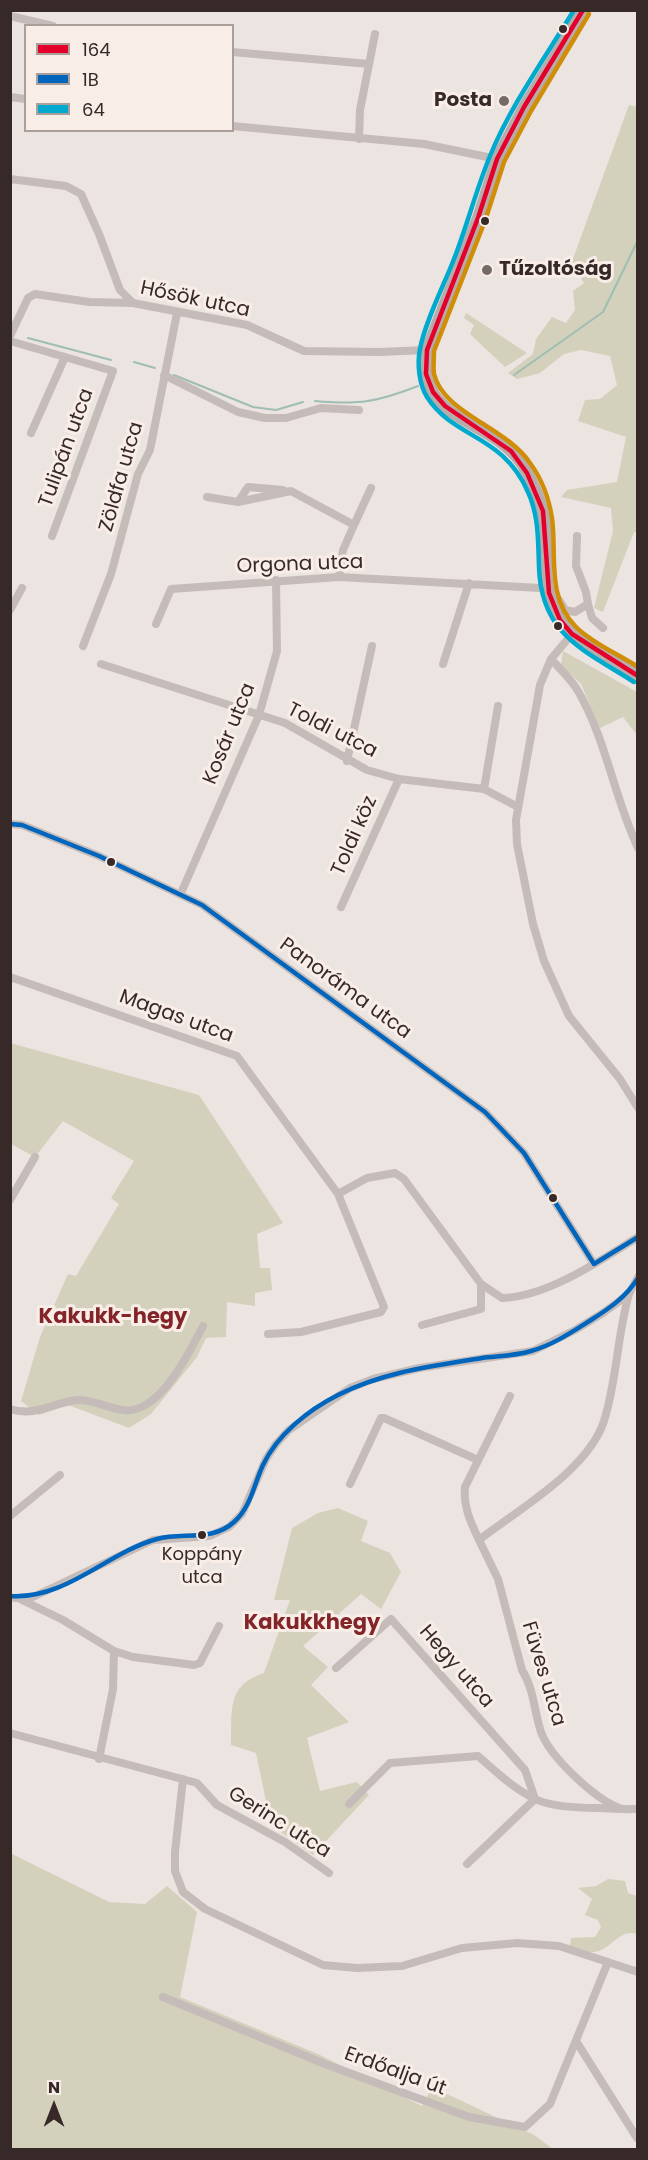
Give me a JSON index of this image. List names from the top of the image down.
{
  "streets": {
    "street": [
      "Hősök utca",
      "Tulipán utca",
      "Zöldfa utca",
      "Orgona utca",
      "Toldi utca",
      "Kosár utca",
      "Toldi köz",
      "Panoráma utca",
      "Magas utca",
      "Hegy utca",
      "Füves utca",
      "Gerinc utca",
      "Erdőalja út"
    ]
  },
  "crossings": [
    ["Hősök utca", "Zöldfa utca"],
    ["Orgona utca", "Kosár utca"],
    ["Toldi utca", "Kosár utca"],
    ["Toldi utca", "Toldi köz"],
    ["Kosár utca", "Panoráma utca"]
  ],
  "districts": ["Kakukk-hegy", "Kakukkhegy"],
  "places": ["Posta", "Tűzoltóság", "Koppány utca"],
  "lines": ["transit line 164", "transit line 64", "transit line 1B"],
  "legend": ["164", "1B", "64"],
  "north": "top"
}
